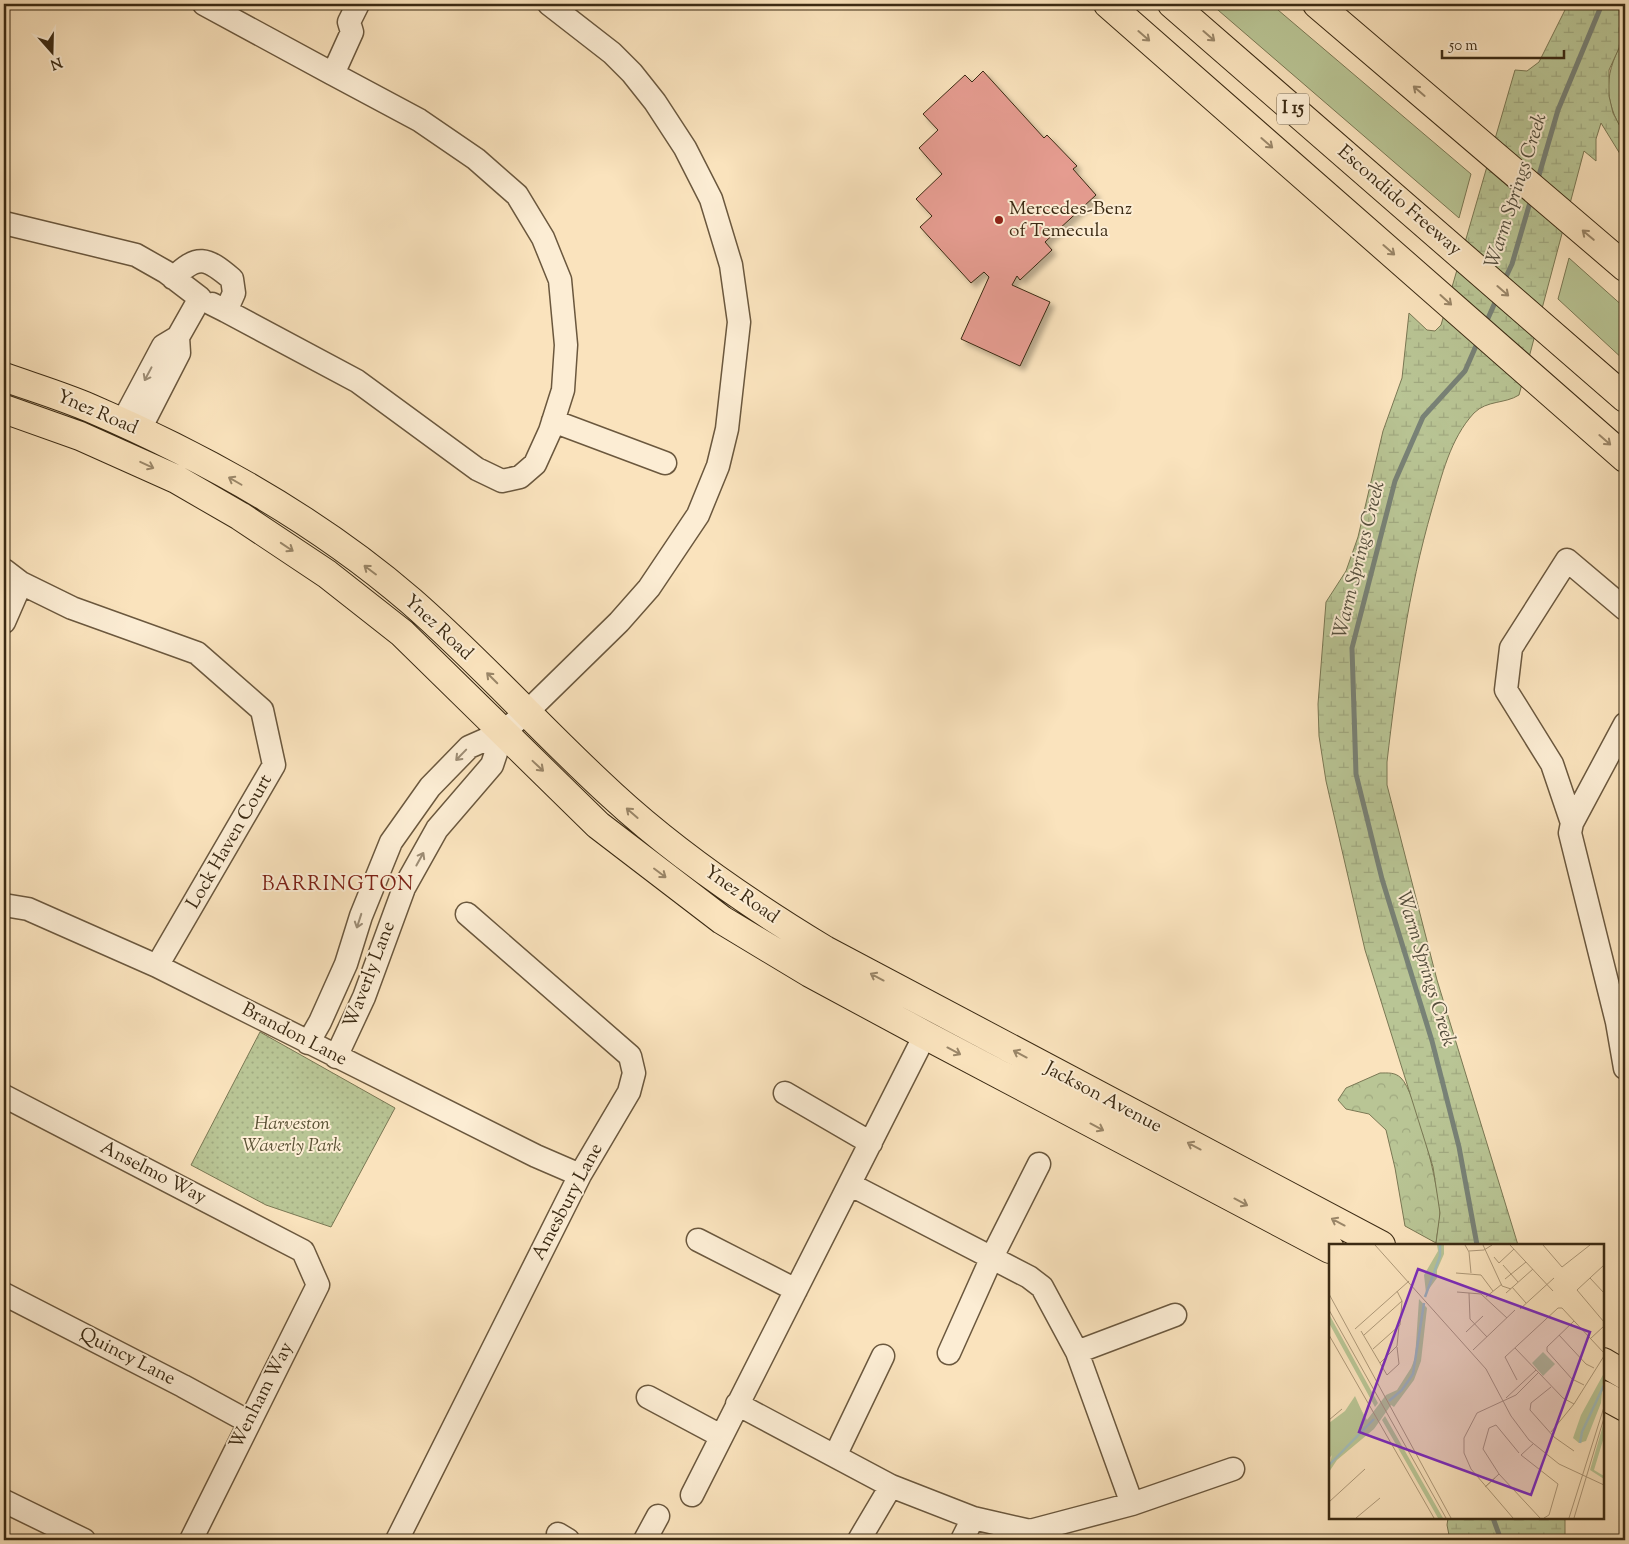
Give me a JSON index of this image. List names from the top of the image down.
{
  "streets": {
    "main road": [
      "I 15",
      "Escondido Freeway",
      "Ynez Road",
      "Jackson Avenue"
    ],
    "street": [
      "Lock Haven Court",
      "Waverly Lane",
      "Brandon Lane",
      "Anselmo Way",
      "Amesbury Lane",
      "Quincy Lane",
      "Wenham Way"
    ]
  },
  "crossings": [
    ["Ynez Road", "Waverly Lane"],
    ["Ynez Road", "Jackson Avenue"],
    ["Lock Haven Court", "Brandon Lane"],
    ["Waverly Lane", "Brandon Lane"],
    ["Brandon Lane", "Amesbury Lane"],
    ["Anselmo Way", "Wenham Way"],
    ["Quincy Lane", "Wenham Way"]
  ],
  "districts": ["BARRINGTON"],
  "water": ["Warm Springs Creek"],
  "parks": ["Harveston Waverly Park"],
  "places": ["Mercedes-Benz of Temecula"],
  "scale_bar": "50 m",
  "north": "bottom"
}
